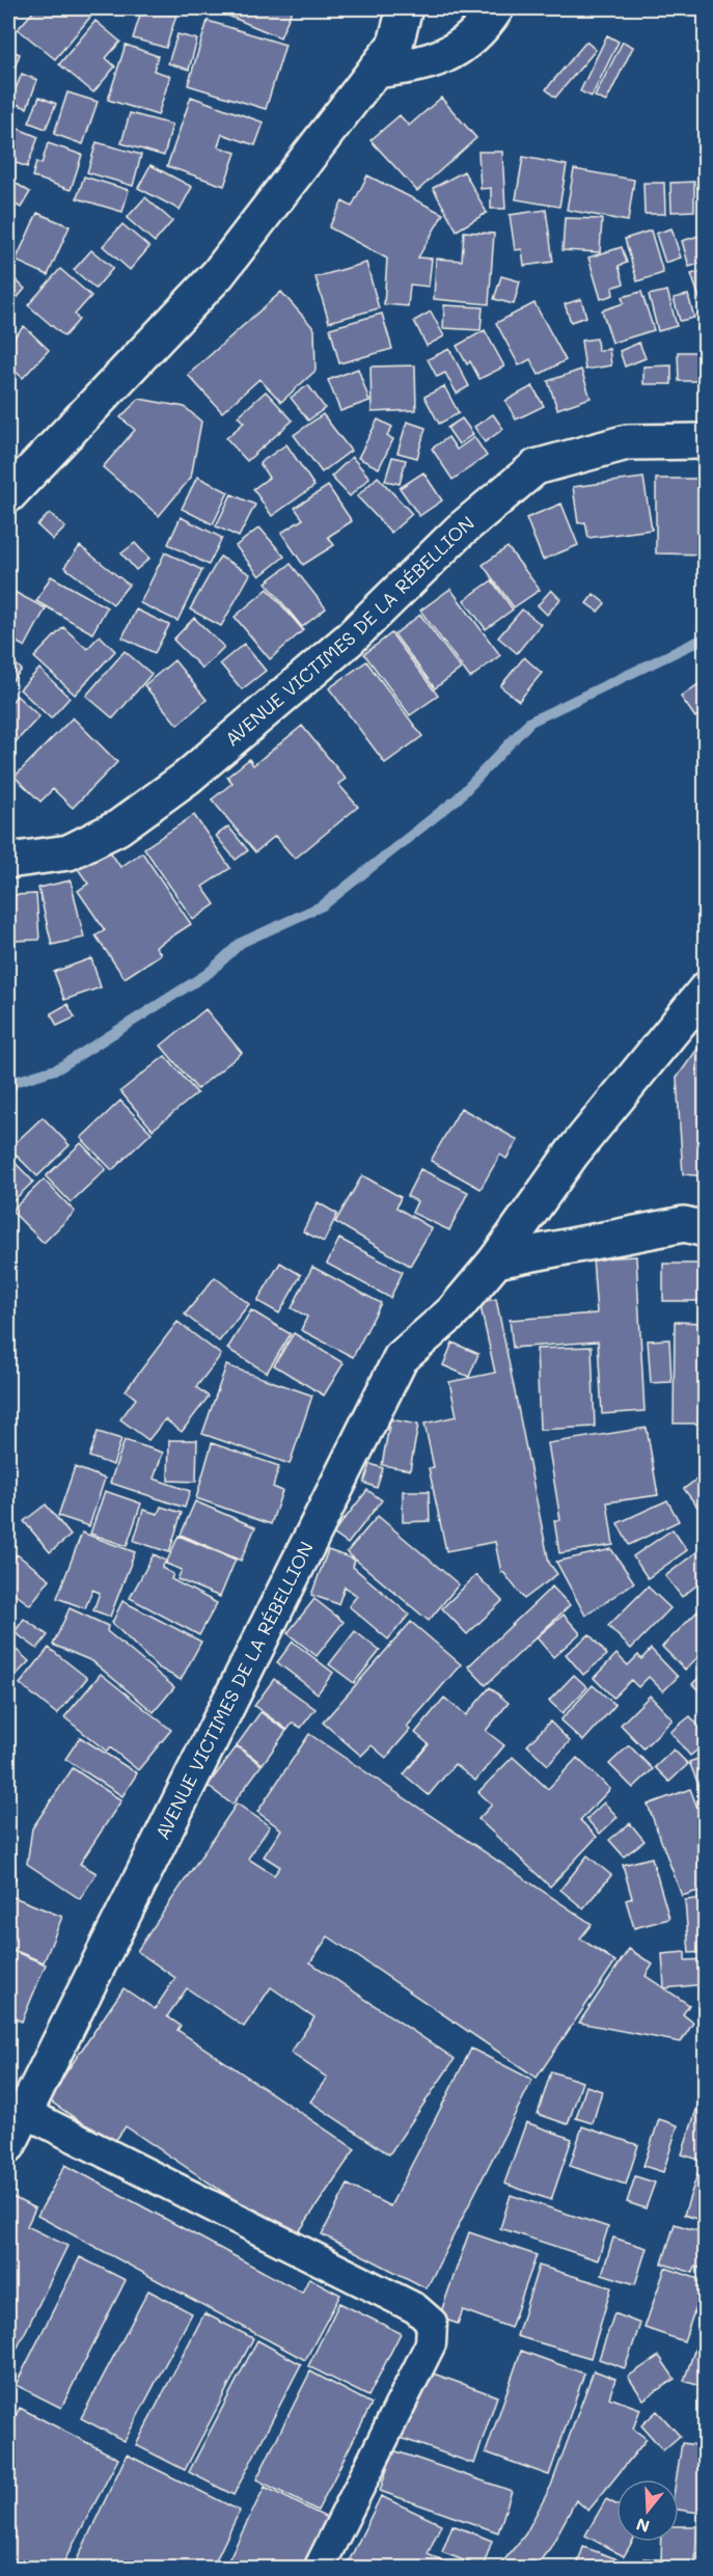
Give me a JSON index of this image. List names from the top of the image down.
{
  "streets": {
    "main road": ["AVENUE VICTIMES DE LA RÉBELLION"]
  },
  "north": "bottom"
}
